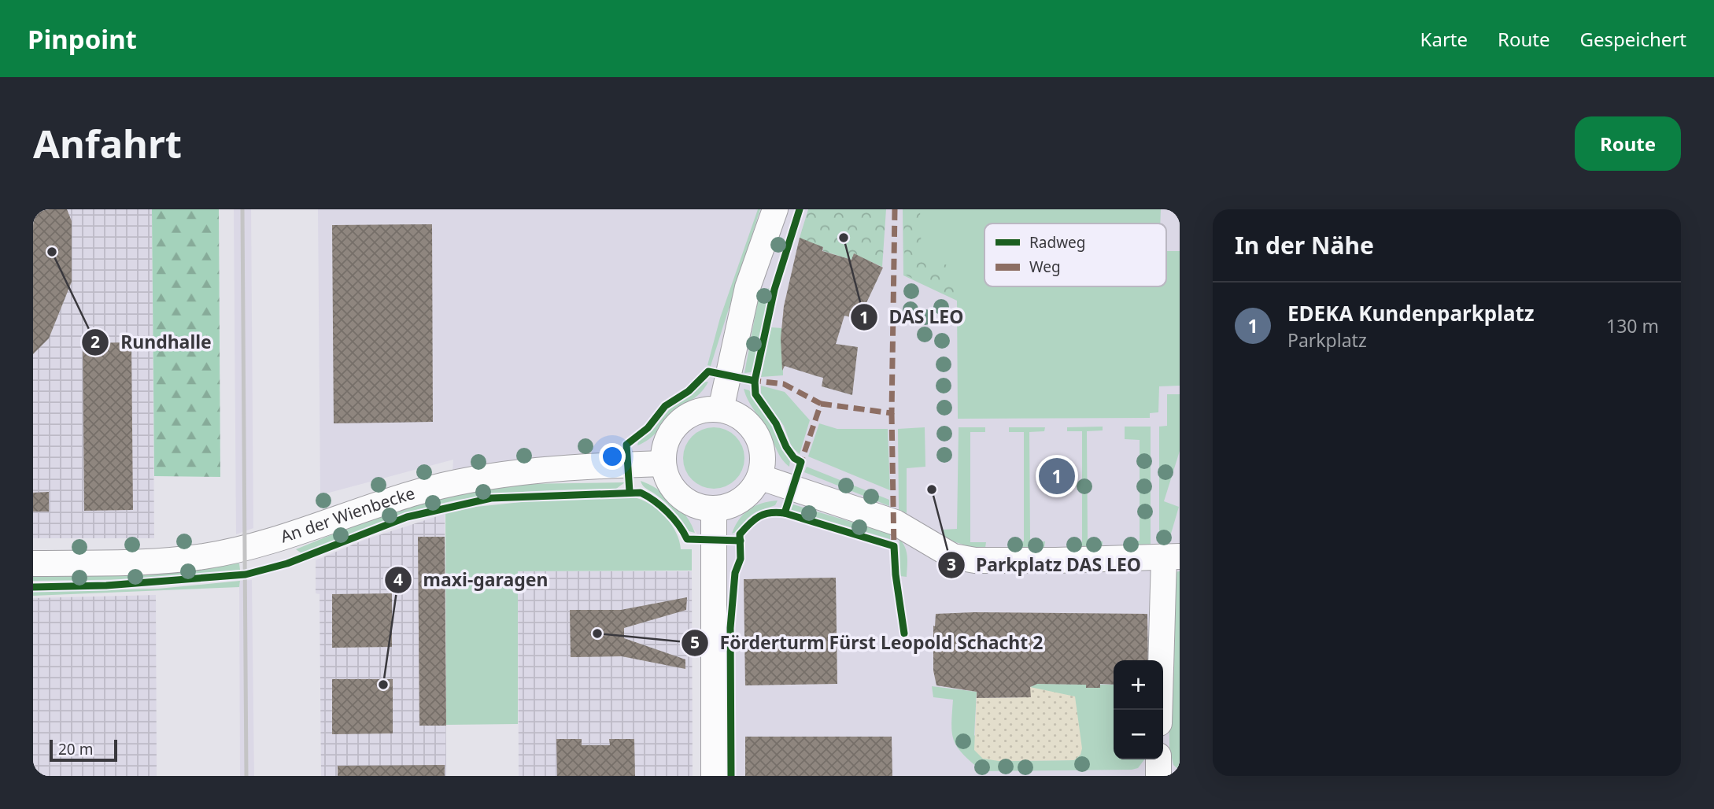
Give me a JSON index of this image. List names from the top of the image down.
{
  "streets": {
    "street": ["An der Wienbecke"]
  },
  "places": [
    "DAS LEO",
    "Rundhalle",
    "Parkplatz DAS LEO",
    "Förderturm Fürst Leopold Schacht 2",
    "maxi-garagen"
  ],
  "legend": ["Radweg", "Weg"],
  "scale_bar": "20 m",
  "page": {
    "header": "Pinpoint",
    "nav": ["Karte", "Route", "Gespeichert"],
    "buttons": "Route",
    "title": "Anfahrt",
    "heading": "In der Nähe",
    "list": [
      {
        "mark": "1",
        "name": "EDEKA Kundenparkplatz",
        "note": "Parkplatz",
        "value": "130 m"
      }
    ],
    "pins": "1",
    "map_buttons": ["+", "−"],
    "scale": "20 m"
  }
}
